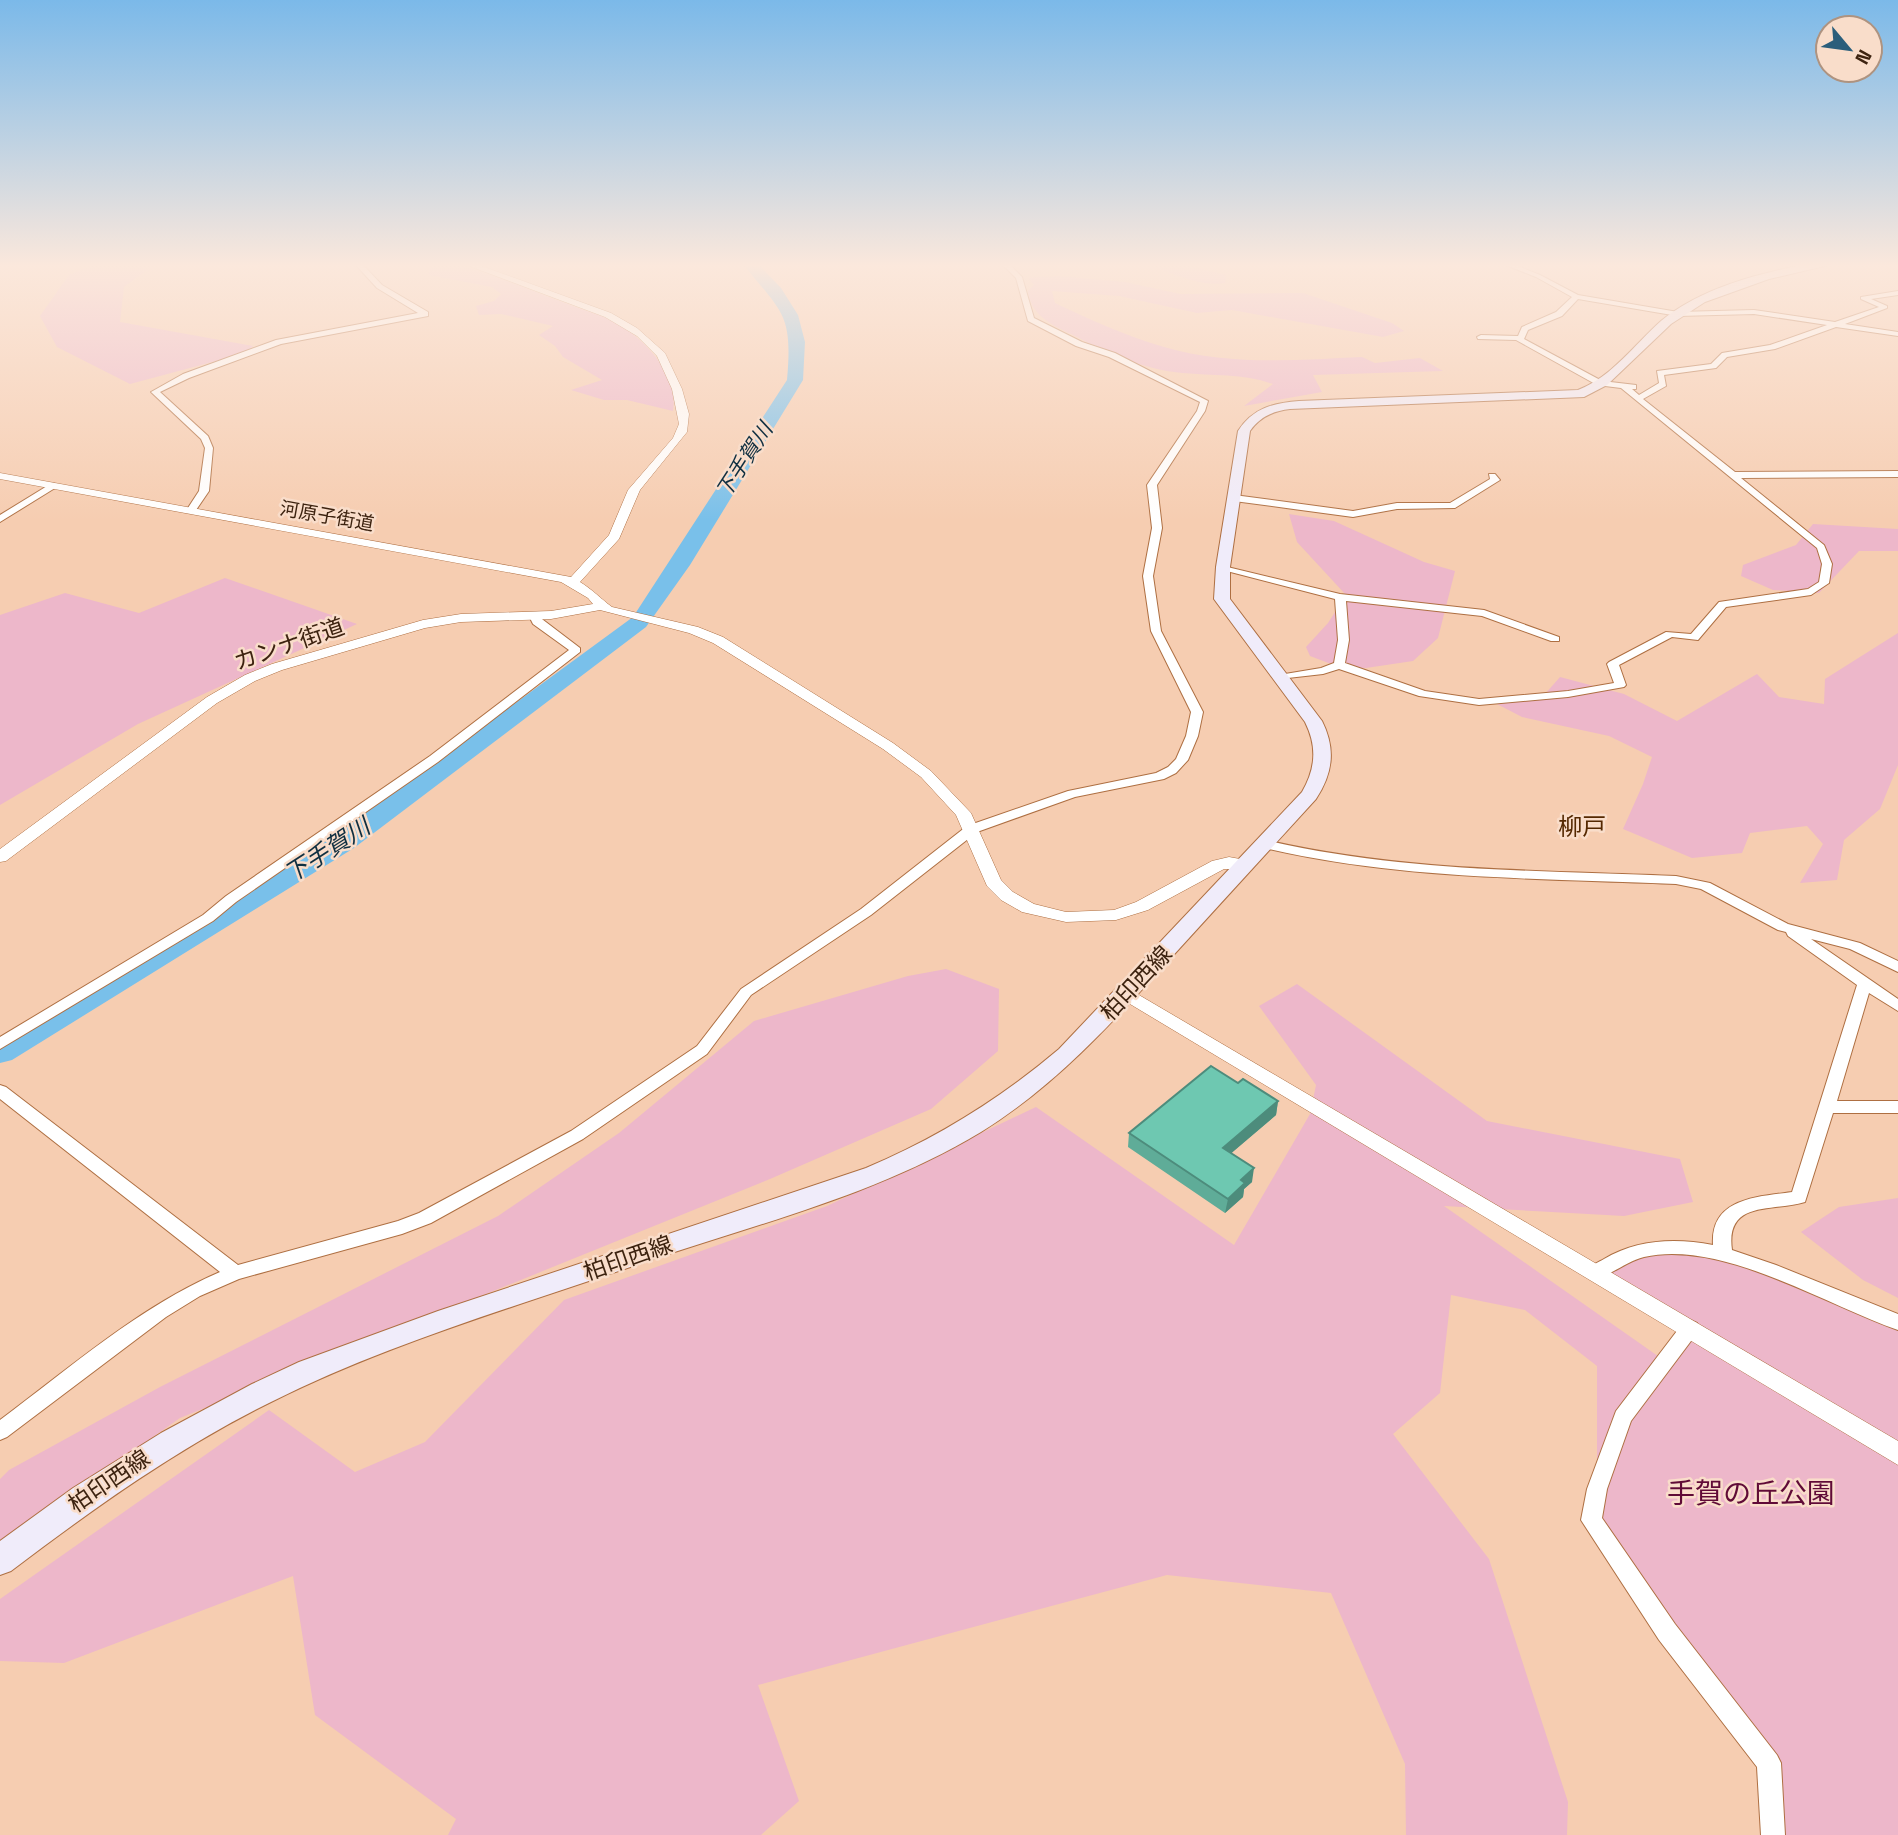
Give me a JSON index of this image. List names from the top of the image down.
{
  "streets": {
    "main road": ["柏印西線"],
    "street": ["河原子街道", "カンナ街道"]
  },
  "crossings": [
    ["河原子街道", "カンナ街道"],
    ["河原子街道", "柏印西線"]
  ],
  "districts": ["柳戸"],
  "water": ["下手賀川"],
  "parks": ["手賀の丘公園"],
  "north": "bottom right"
}
